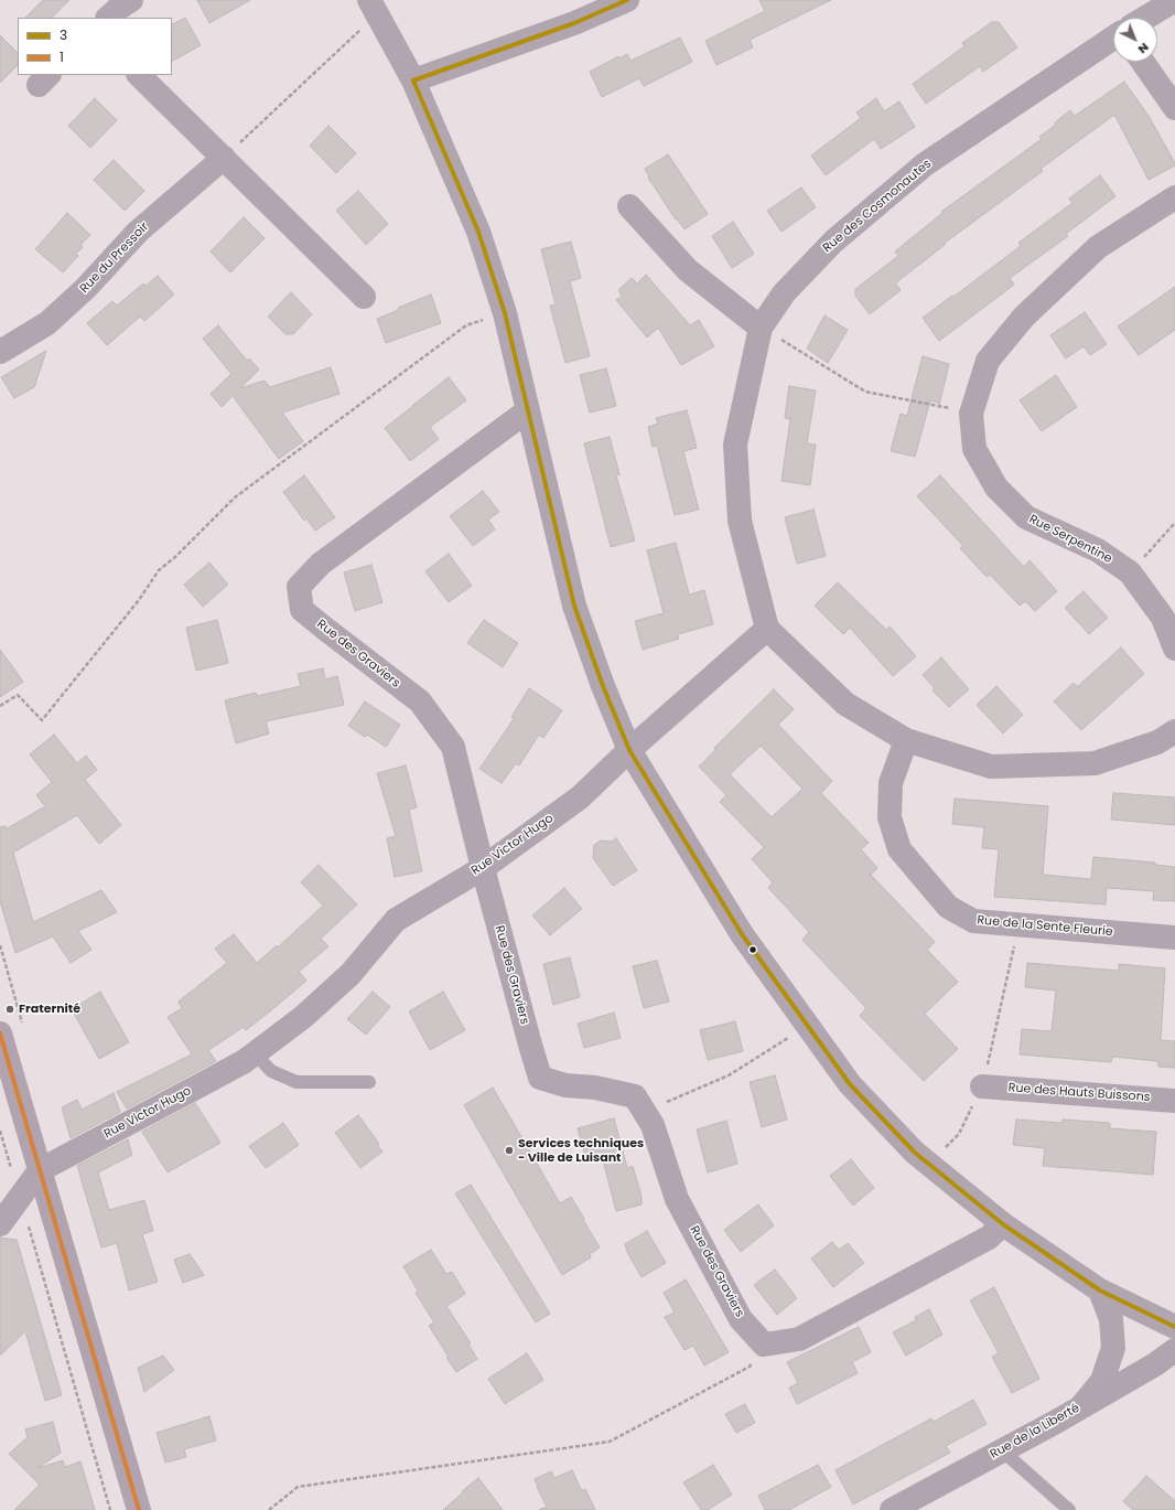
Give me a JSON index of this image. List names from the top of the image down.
{
  "streets": {
    "main road": ["Rue de la Liberté"],
    "street": [
      "Rue des Cosmonautes",
      "Rue du Pressoir",
      "Rue Serpentine",
      "Rue des Graviers",
      "Rue Victor Hugo",
      "Rue de la Sente Fleurie",
      "Rue des Hauts Buissons"
    ]
  },
  "crossings": [
    ["Rue des Cosmonautes", "Rue Victor Hugo"],
    ["Rue des Graviers", "Rue Victor Hugo"]
  ],
  "places": ["Fraternité", "Services techniques - Ville de Luisant"],
  "lines": ["transit line 3", "transit line 1"],
  "legend": ["3", "1"],
  "north": "bottom right"
}
